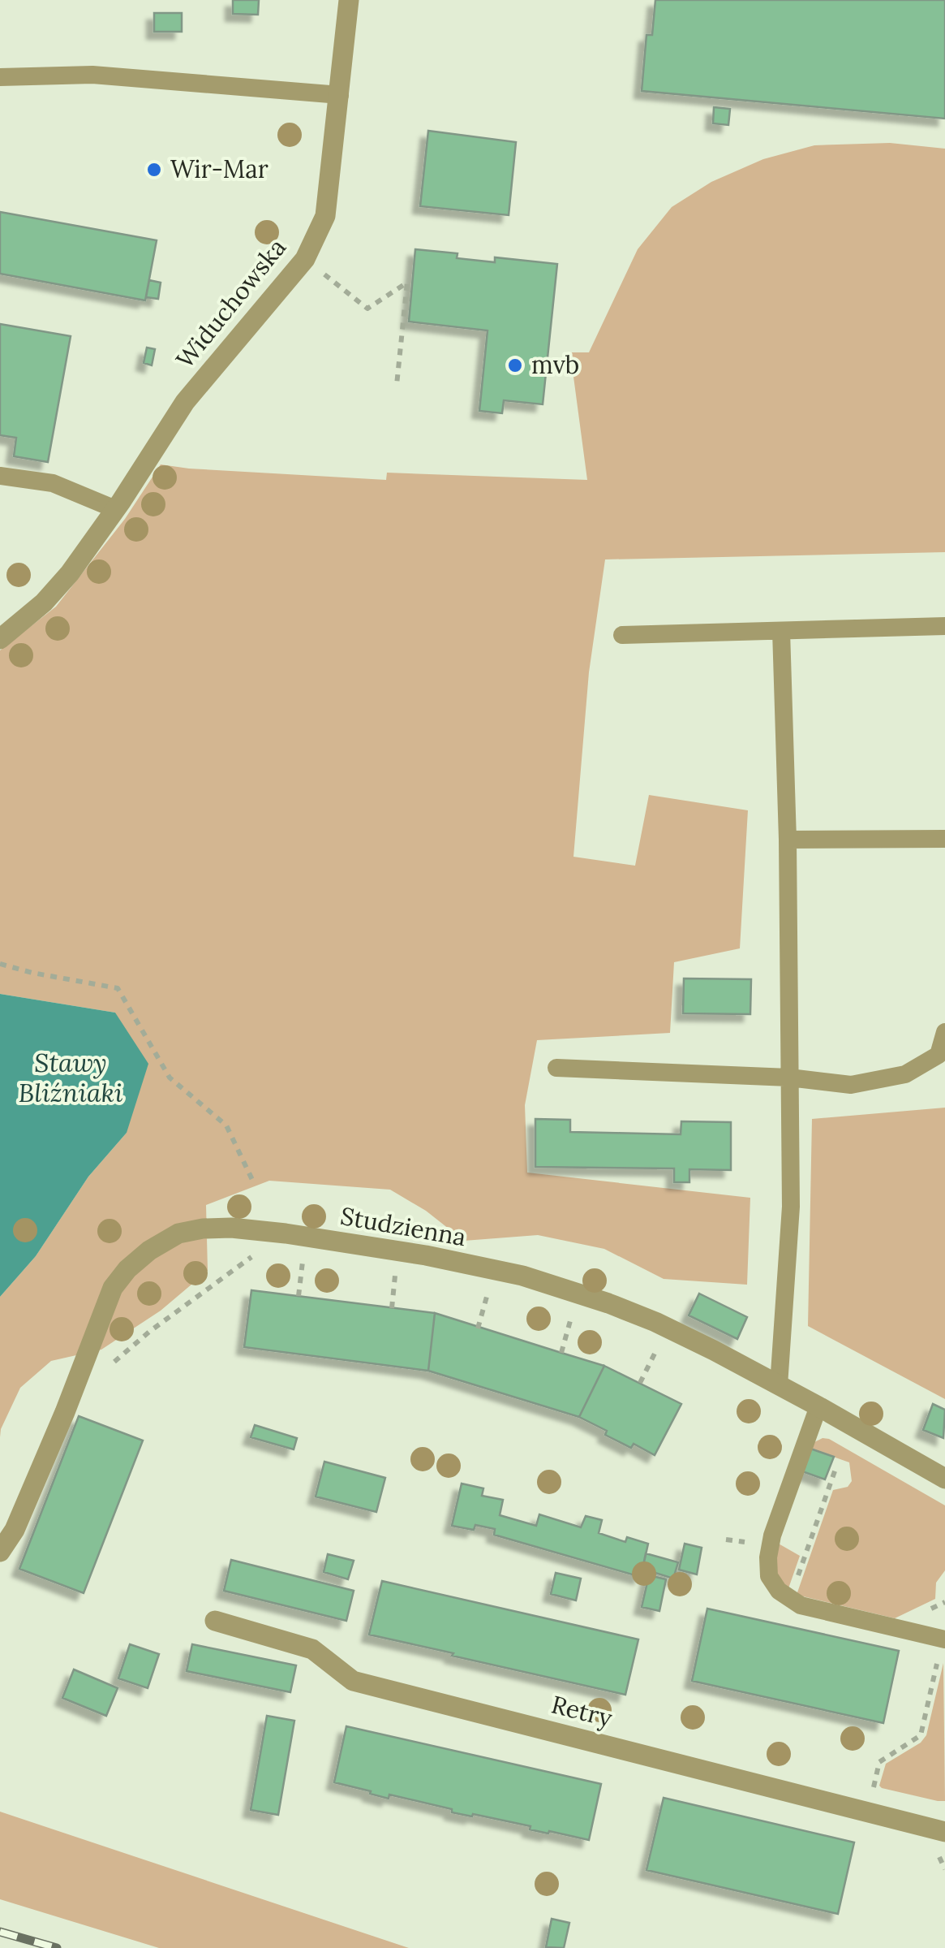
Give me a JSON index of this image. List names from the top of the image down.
{
  "streets": {
    "street": ["Widuchowska", "Studzienna", "Retry"]
  },
  "water": ["Stawy Bliźniaki"],
  "places": ["Wir-Mar", "mvb"]
}
